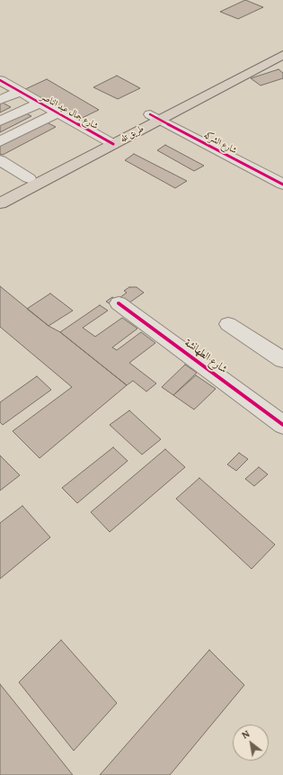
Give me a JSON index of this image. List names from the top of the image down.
{
  "streets": {
    "main road": ["طريق تله"],
    "street": ["شارع جمال عبد الناصر", "شارع الشركه", "شارع الطهانشة"]
  },
  "crossings": [
    ["شارع جمال عبد الناصر", "طريق تله"],
    ["طريق تله", "شارع الشركه"]
  ],
  "north": "top left"
}
